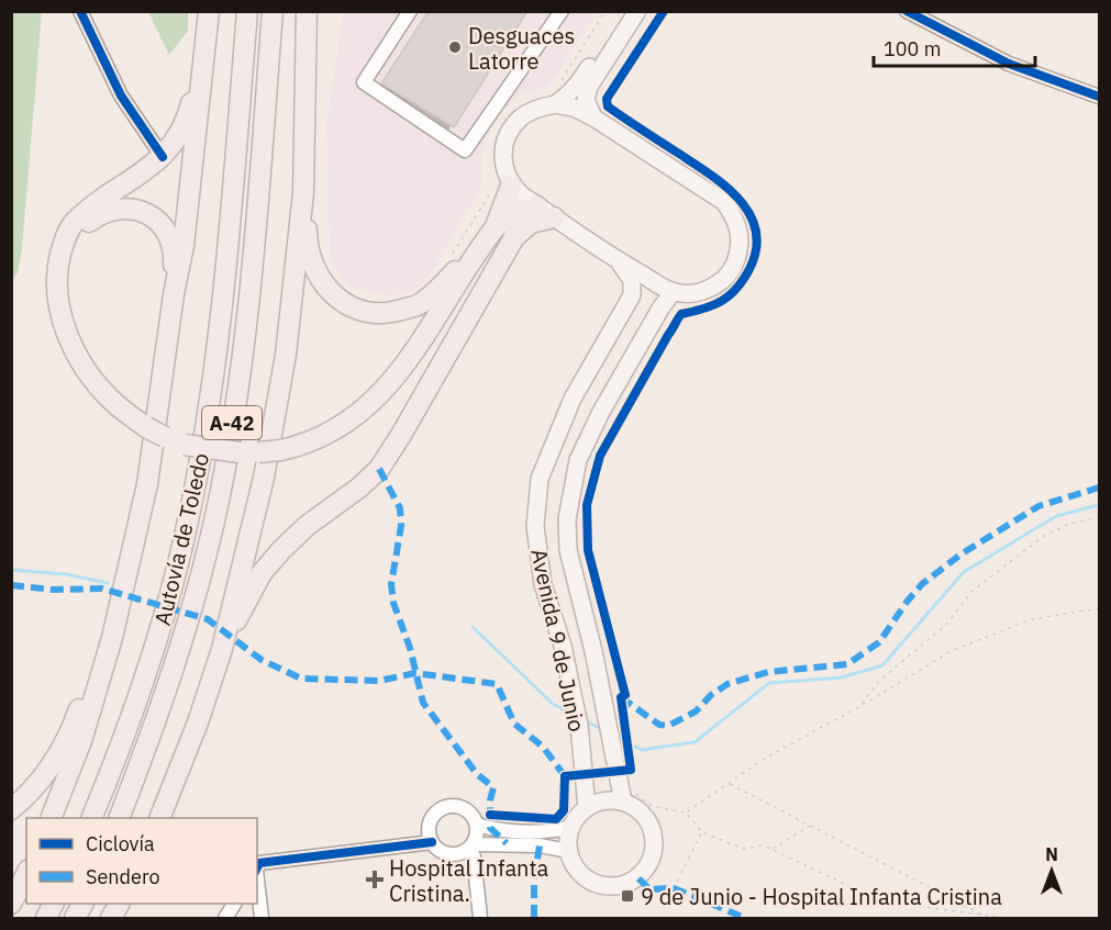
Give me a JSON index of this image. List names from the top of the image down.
{
  "streets": {
    "highway": ["A-42", "Autovía de Toledo"],
    "main road": ["Avenida 9 de Junio"]
  },
  "places": {
    "other": ["Desguaces Latorre"],
    "health": ["Hospital Infanta Cristina."],
    "transit": ["9 de Junio - Hospital Infanta Cristina"]
  },
  "legend": ["Ciclovía", "Sendero"],
  "scale_bar": "100 m",
  "north": "top"
}
